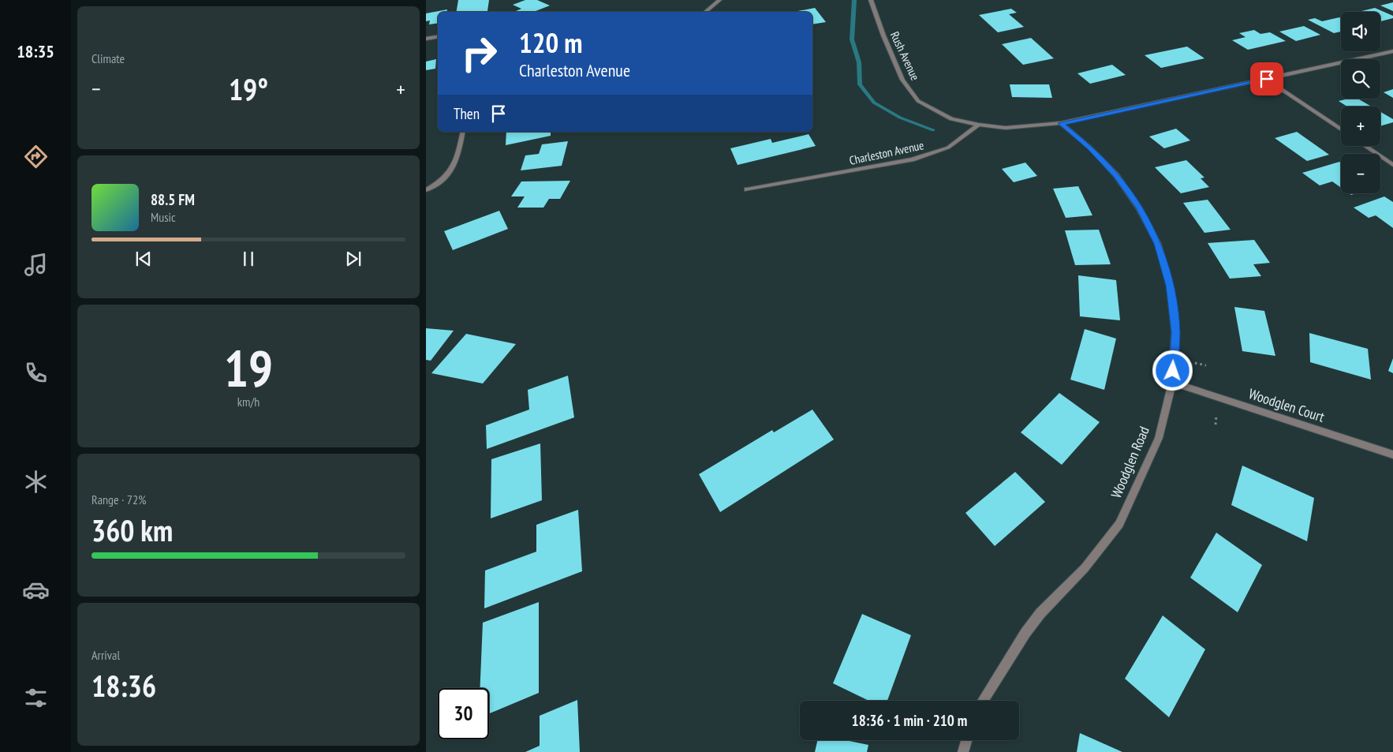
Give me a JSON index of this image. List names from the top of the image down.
{
  "streets": {
    "street": [
      "Rush Avenue",
      "Charleston Avenue",
      "Woodglen Court",
      "Woodglen Road"
    ]
  },
  "crossings": [
    ["Rush Avenue", "Charleston Avenue"],
    ["Woodglen Court", "Woodglen Road"]
  ],
  "page": {
    "tabs": "18:35",
    "tile": [
      "Climate",
      ["19", "km/h"],
      ["Range · 72%", "360 km"],
      ["Arrival", "18:36"]
    ],
    "map_buttons": ["+", "−"],
    "turn": ["120 m", "Charleston Avenue"],
    "heat": ["−", "19°", "+"],
    "then": "Then",
    "song": ["88.5 FM", "Music"],
    "limit": "30",
    "trip": "18:36 · 1 min · 210 m"
  }
}
